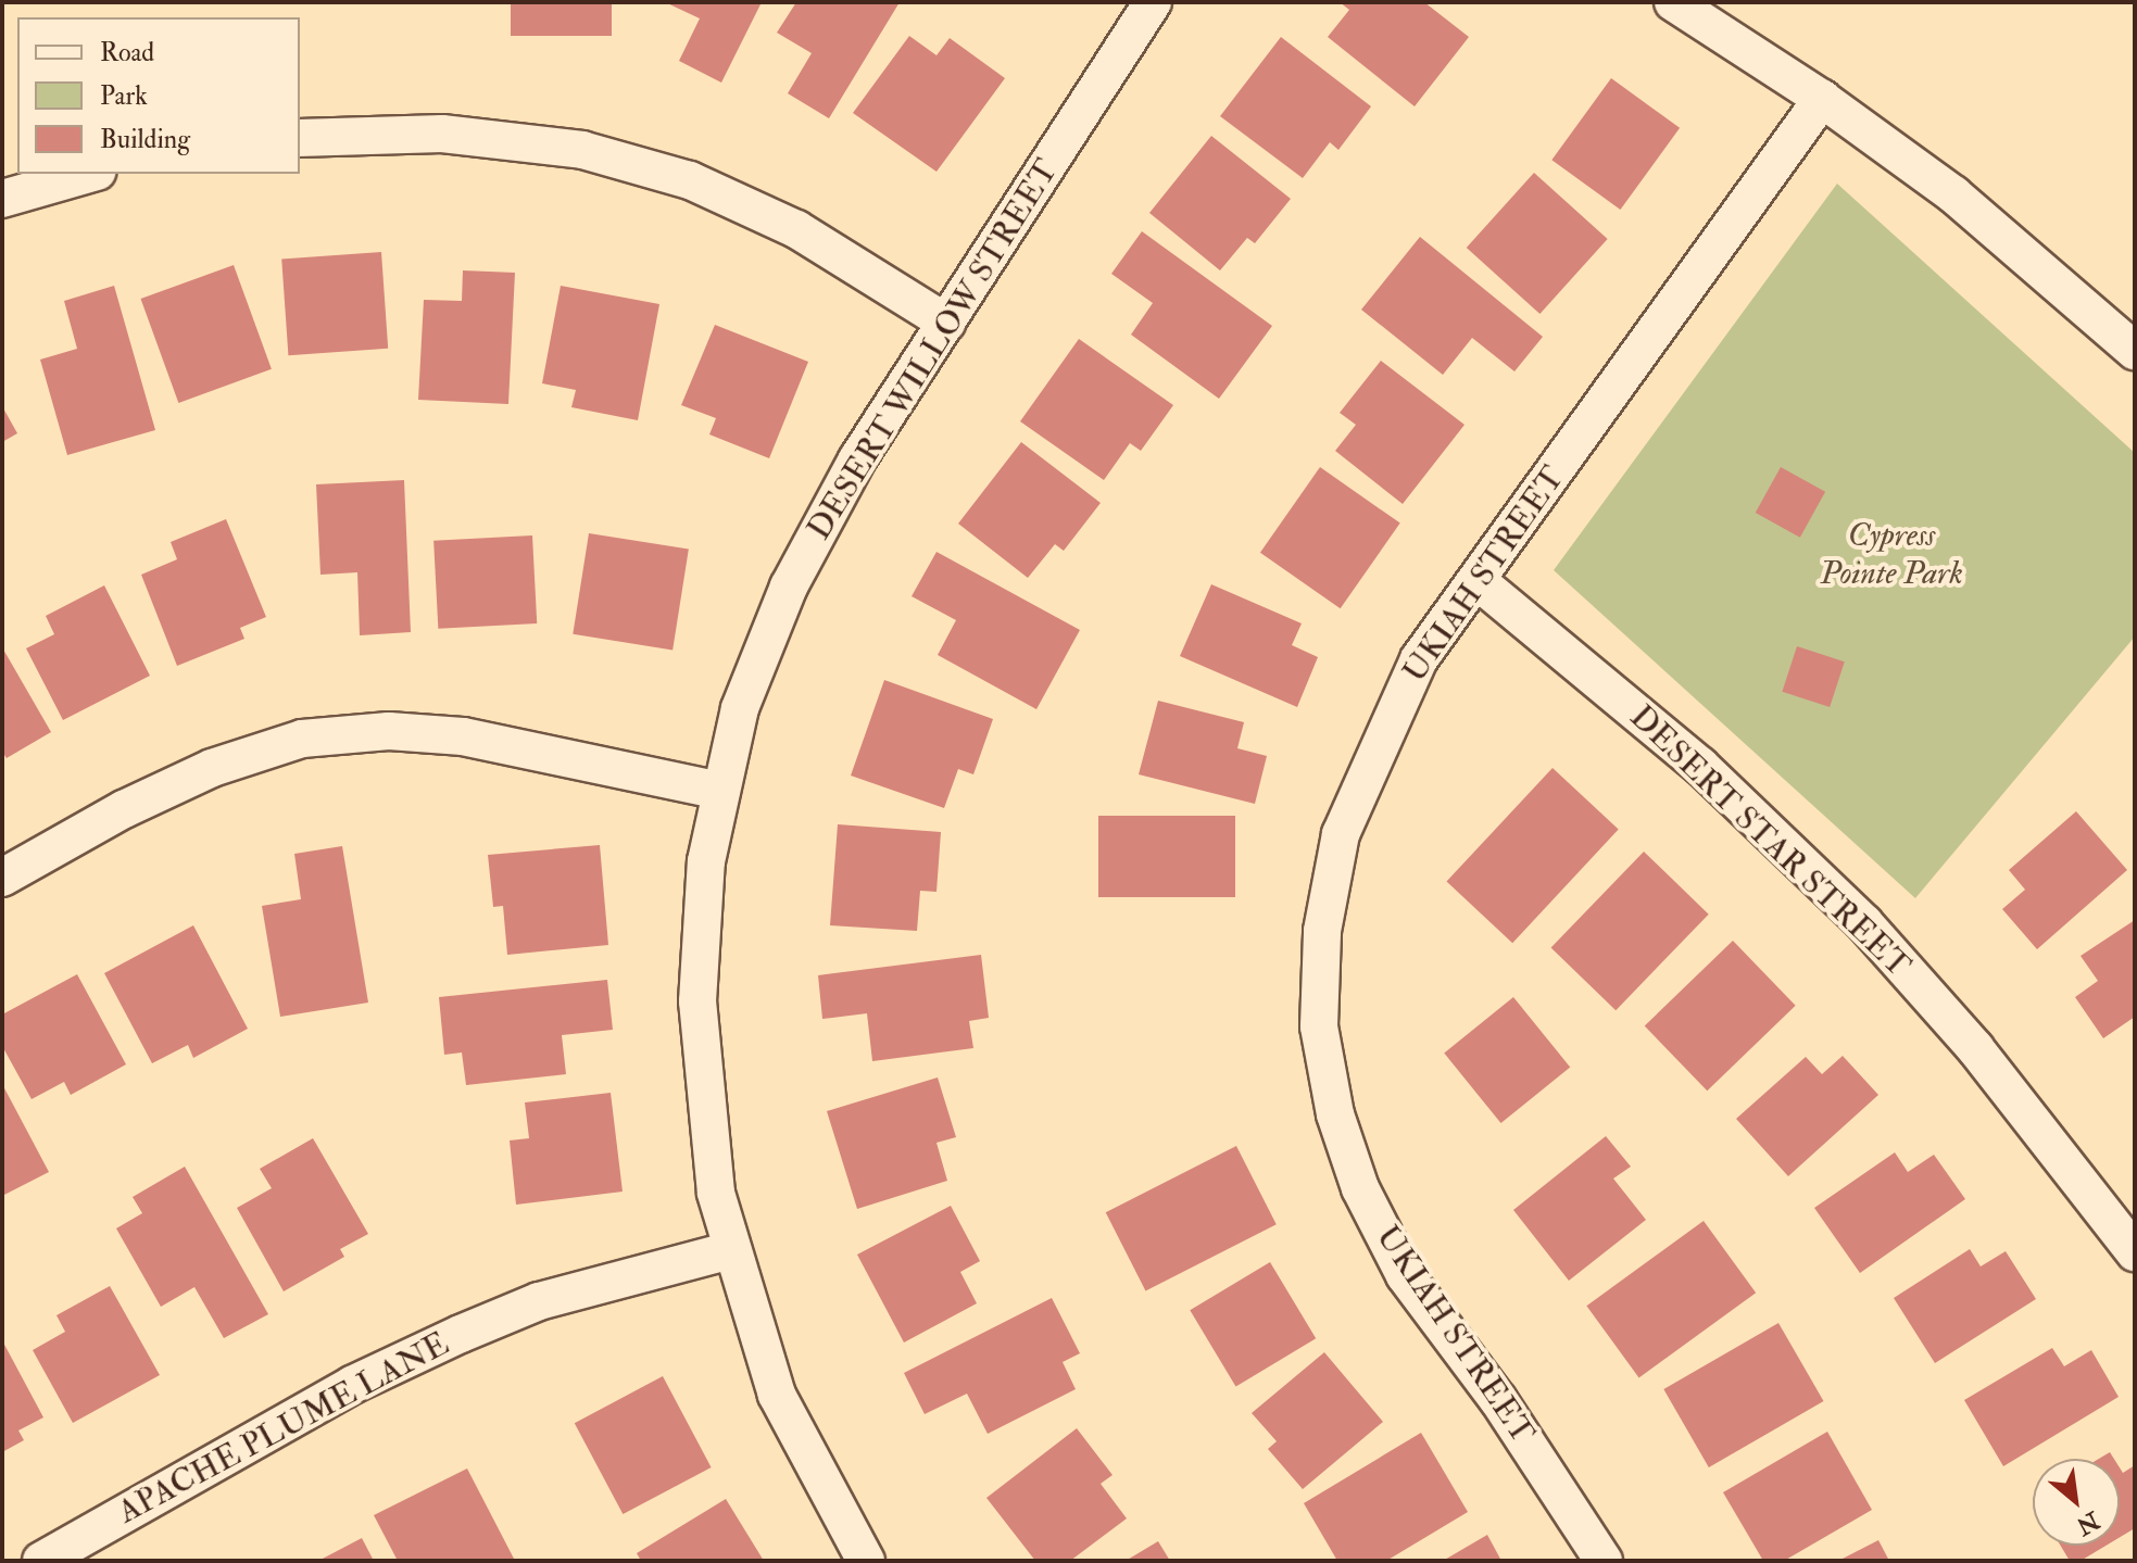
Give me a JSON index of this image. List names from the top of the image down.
{
  "streets": {
    "street": [
      "DESERT WILLOW STREET",
      "UKIAH STREET",
      "DESERT STAR STREET",
      "APACHE PLUME LANE"
    ]
  },
  "crossings": [
    ["DESERT WILLOW STREET", "APACHE PLUME LANE"],
    ["UKIAH STREET", "DESERT STAR STREET"]
  ],
  "parks": ["Cypress Pointe Park"],
  "legend": ["Road", "Park", "Building"],
  "north": "bottom right"
}
